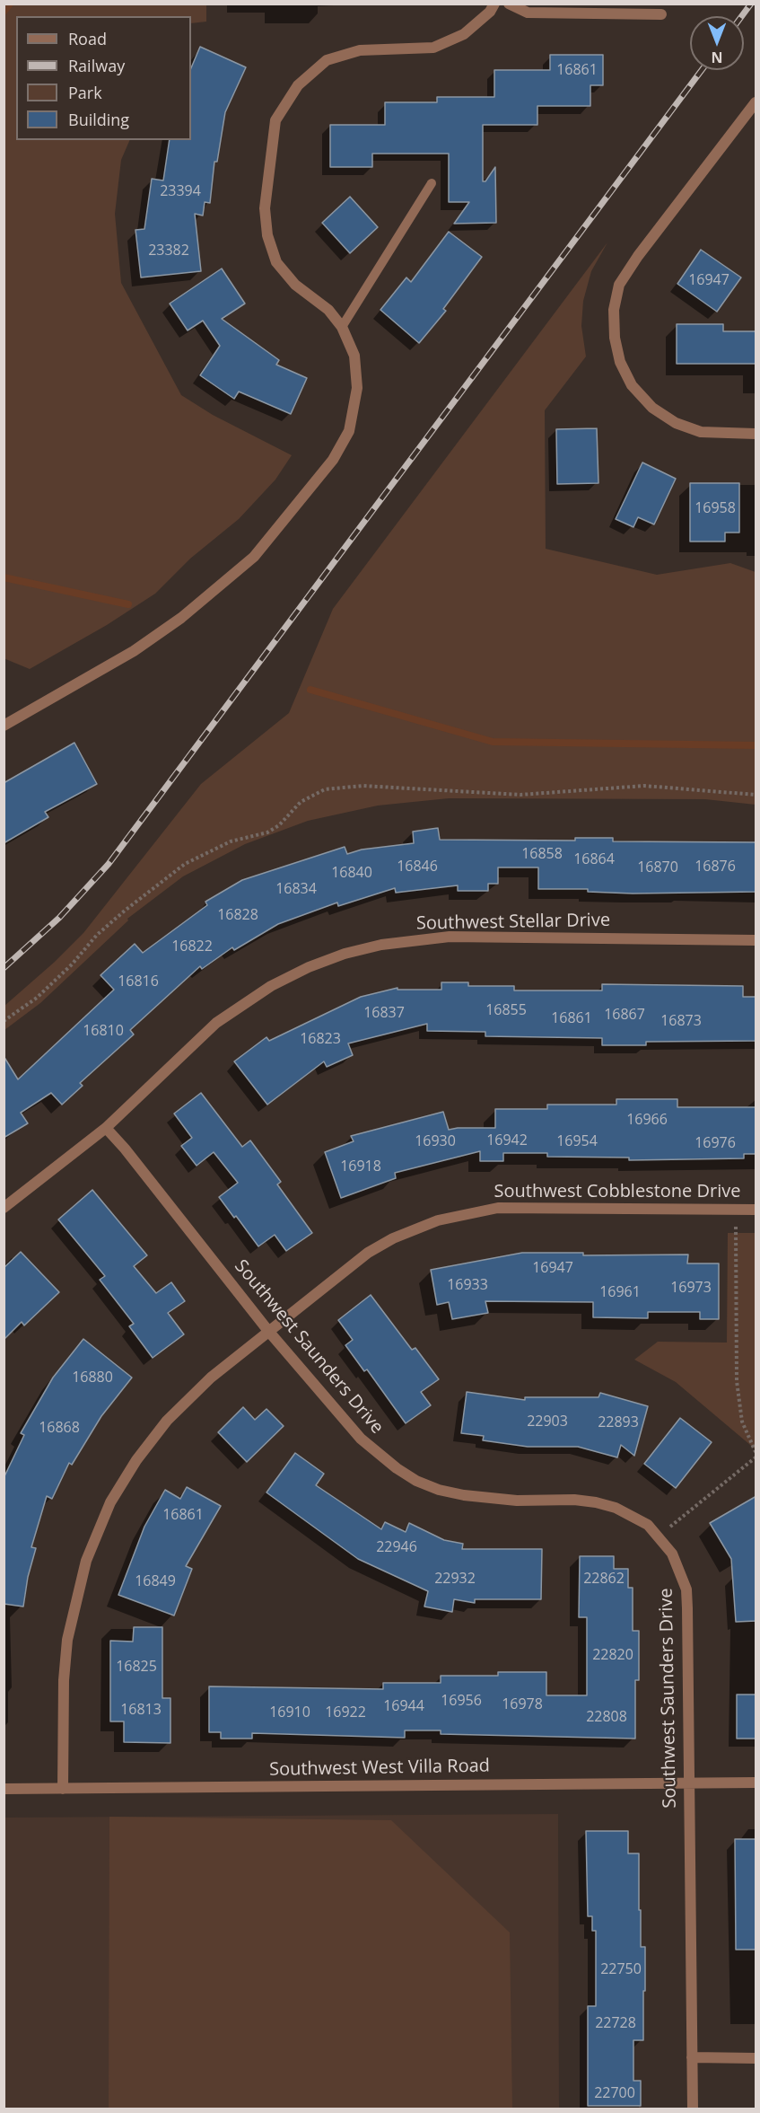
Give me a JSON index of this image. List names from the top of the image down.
{
  "streets": {
    "street": [
      "Southwest Stellar Drive",
      "Southwest Cobblestone Drive",
      "Southwest Saunders Drive",
      "Southwest West Villa Road"
    ]
  },
  "crossings": [
    ["Southwest Stellar Drive", "Southwest Saunders Drive"],
    ["Southwest Cobblestone Drive", "Southwest Saunders Drive"],
    ["Southwest Cobblestone Drive", "Southwest West Villa Road"],
    ["Southwest Saunders Drive", "Southwest West Villa Road"]
  ],
  "house_numbers": [
    "16861",
    "23394",
    "23382",
    "16947",
    "16958",
    "16858",
    "16864",
    "16846",
    "16876",
    "16870",
    "16840",
    "16834",
    "16828",
    "16822",
    "16816",
    "16855",
    "16837",
    "16867",
    "16861",
    "16873",
    "16810",
    "16823",
    "16966",
    "16942",
    "16930",
    "16954",
    "16976",
    "16918",
    "16947",
    "16933",
    "16973",
    "16961",
    "16880",
    "22903",
    "22893",
    "16868",
    "16861",
    "22946",
    "22932",
    "22862",
    "16849",
    "22820",
    "16825",
    "16956",
    "16978",
    "16944",
    "16813",
    "16910",
    "16922",
    "22808",
    "22750",
    "22728",
    "22700"
  ],
  "legend": [
    "Road",
    "Railway",
    "Park",
    "Building"
  ],
  "north": "bottom"
}
